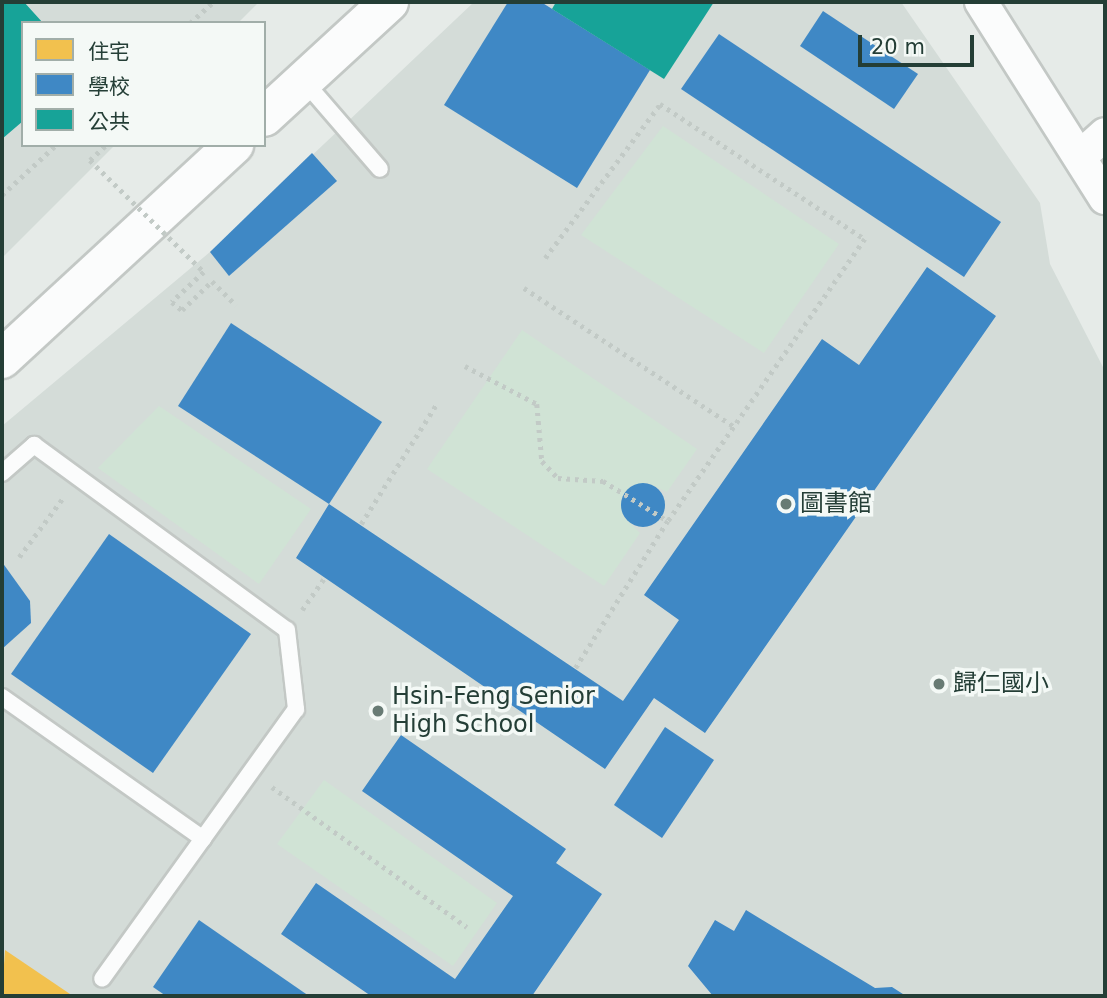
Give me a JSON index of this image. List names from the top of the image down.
{
  "places": ["圖書館", "歸仁國小", "Hsin-Feng Senior High School"],
  "legend": ["住宅", "學校", "公共"],
  "scale_bar": "20 m"
}
